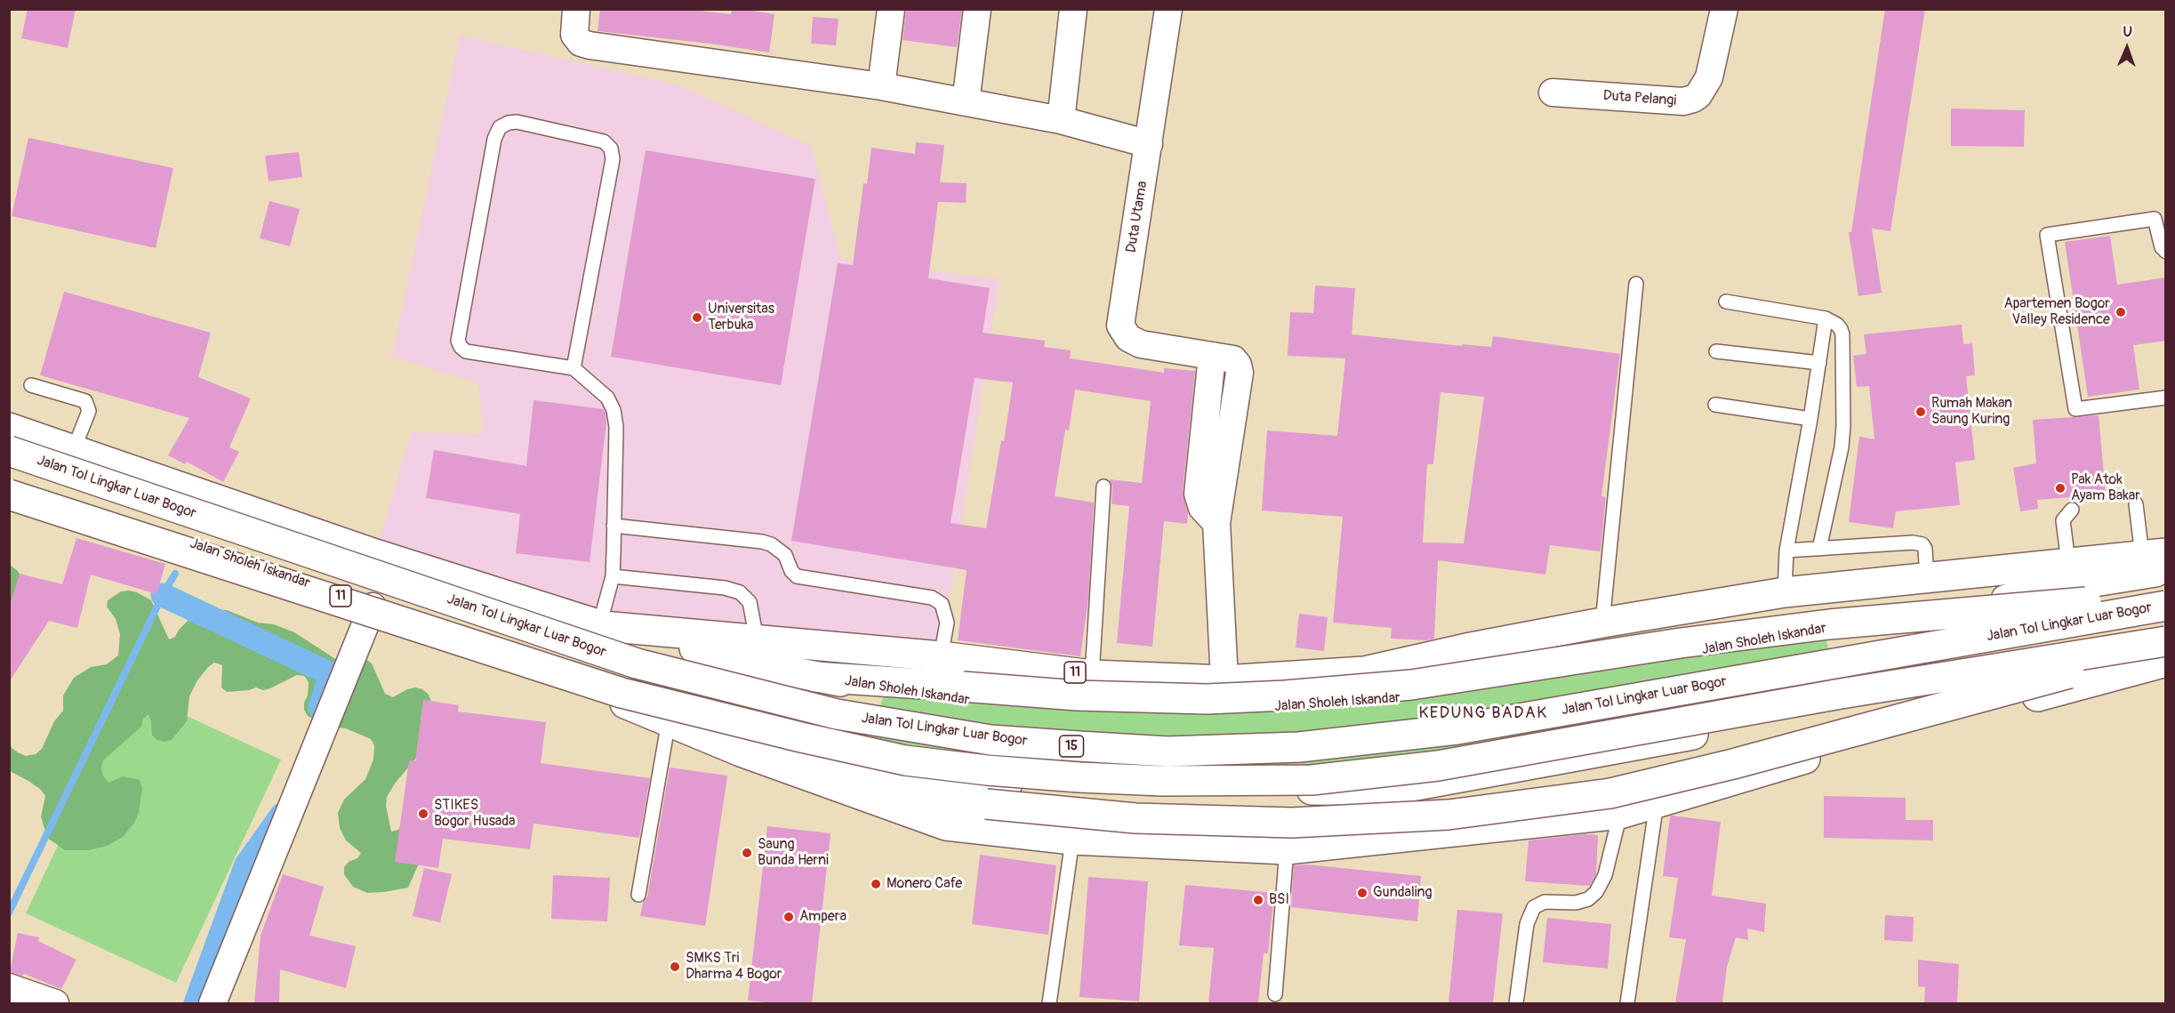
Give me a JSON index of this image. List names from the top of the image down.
{
  "streets": {
    "highway": [
      "Jalan Tol Lingkar Luar Bogor",
      "Jalan Sholeh Iskandar",
      "11",
      "15"
    ],
    "street": ["Duta Pelangi", "Duta Utama"]
  },
  "crossings": [
    ["Duta Utama", "Jalan Sholeh Iskandar"]
  ],
  "districts": ["KEDUNG BADAK"],
  "places": [
    "Apartemen Bogor Valley Residence",
    "Universitas Terbuka",
    "Rumah Makan Saung Kuring",
    "Pak Atok Ayam Bakar",
    "STIKES Bogor Husada",
    "Saung Bunda Herni",
    "Monero Cafe",
    "Gundaling",
    "BSI",
    "Ampera",
    "SMKS Tri Dharma 4 Bogor"
  ],
  "north": "top"
}
